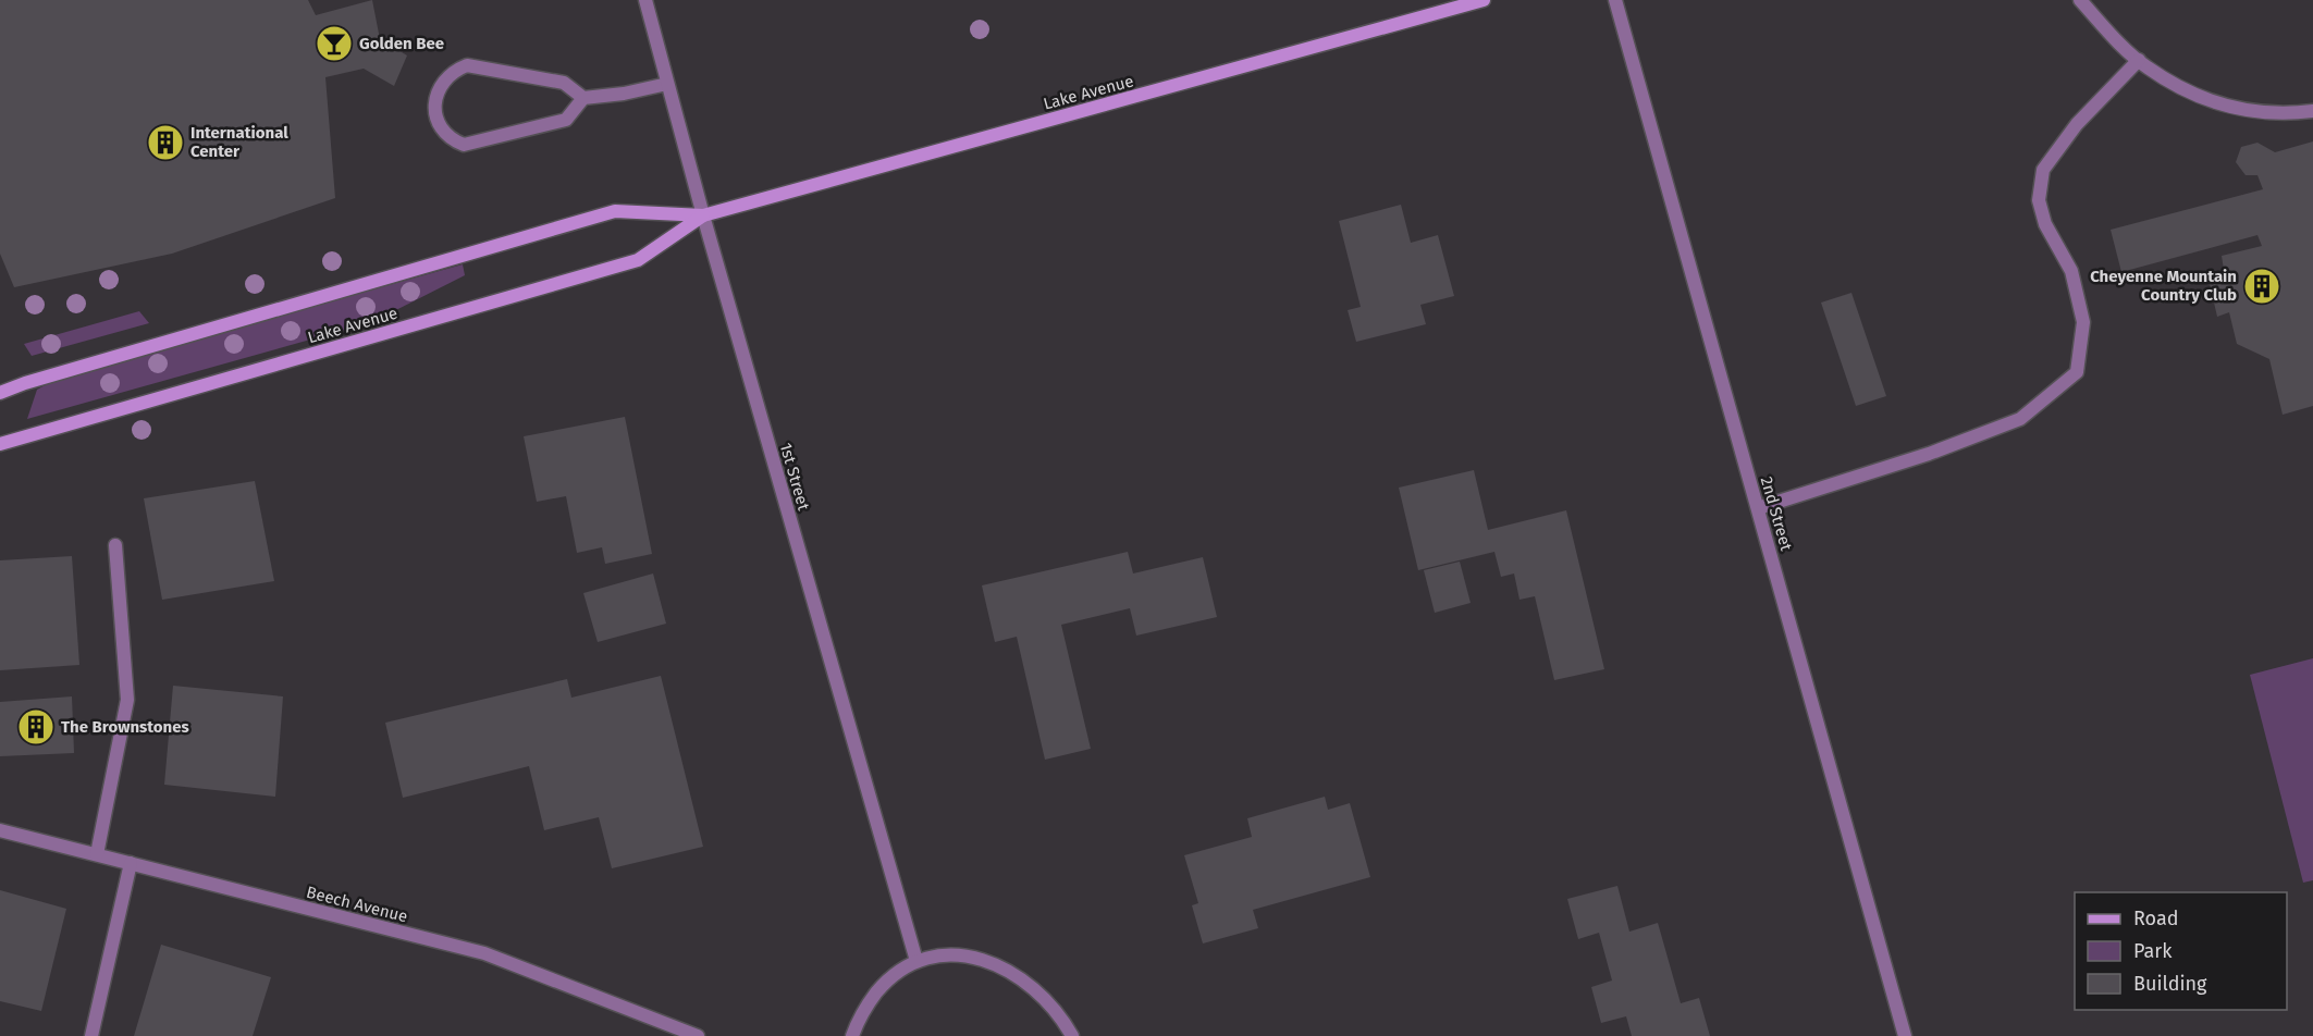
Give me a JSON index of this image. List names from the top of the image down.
{
  "streets": {
    "main road": ["Lake Avenue"],
    "street": ["1st Street", "2nd Street", "Beech Avenue"]
  },
  "crossings": [
    ["Lake Avenue", "1st Street"]
  ],
  "places": {
    "bar": ["Golden Bee"],
    "building": ["International Center", "Cheyenne Mountain Country Club", "The Brownstones"]
  },
  "legend": ["Road", "Park", "Building"]
}
